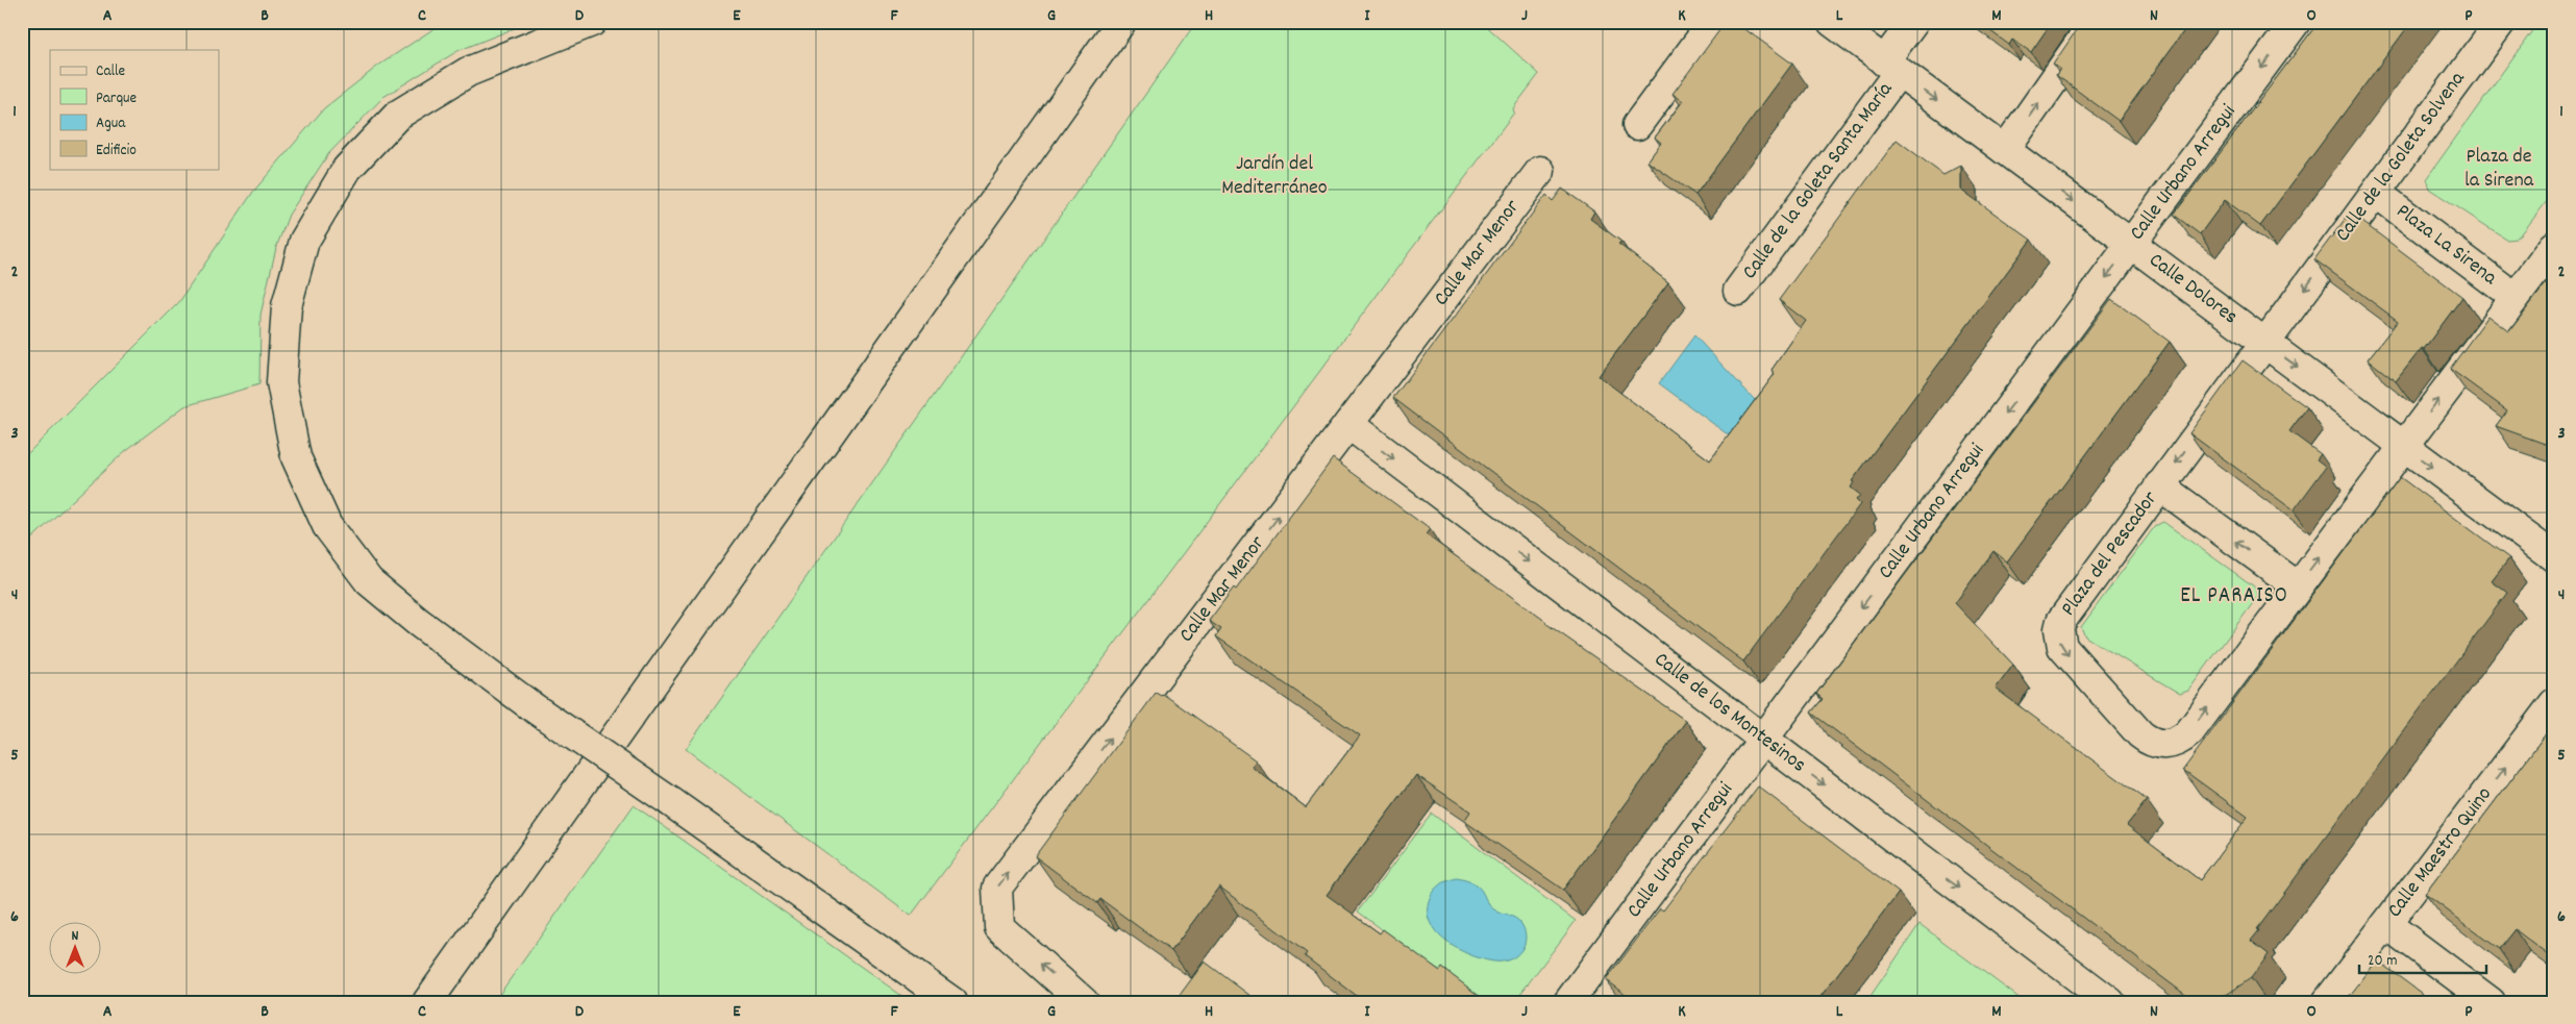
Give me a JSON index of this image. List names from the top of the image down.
{
  "streets": {
    "main road": [
      "Calle de la Goleta Solvena",
      "Calle Urbano Arregui",
      "Calle de la Goleta Santa María",
      "Plaza La Sirena",
      "Calle Mar Menor",
      "Calle Dolores",
      "Plaza del Pescador",
      "Calle de los Montesinos",
      "Calle Maestro Quino"
    ]
  },
  "crossings": [
    ["Calle de la Goleta Solvena", "Plaza La Sirena"],
    ["Calle de la Goleta Solvena", "Calle Dolores"],
    ["Calle de la Goleta Solvena", "Plaza del Pescador"],
    ["Calle Urbano Arregui", "Calle Dolores"],
    ["Calle Urbano Arregui", "Calle de los Montesinos"],
    ["Calle de la Goleta Santa María", "Calle Dolores"],
    ["Calle Mar Menor", "Calle de los Montesinos"]
  ],
  "one_way": [
    "Calle Urbano Arregui",
    "Calle Mar Menor",
    "Calle Dolores",
    "Calle de los Montesinos",
    "Calle Maestro Quino"
  ],
  "districts": ["EL PARAISO"],
  "parks": ["Plaza de la Sirena", "Jardín del Mediterráneo"],
  "legend": [
    "Calle",
    "Parque",
    "Agua",
    "Edificio"
  ],
  "scale_bar": "20 m",
  "north": "top",
  "grid": {
    "columns": [
      "A",
      "B",
      "C",
      "D",
      "E",
      "F",
      "G",
      "H",
      "I",
      "J",
      "K",
      "L",
      "M",
      "N",
      "O",
      "P"
    ],
    "rows": [
      "1",
      "2",
      "3",
      "4",
      "5",
      "6"
    ]
  }
}
